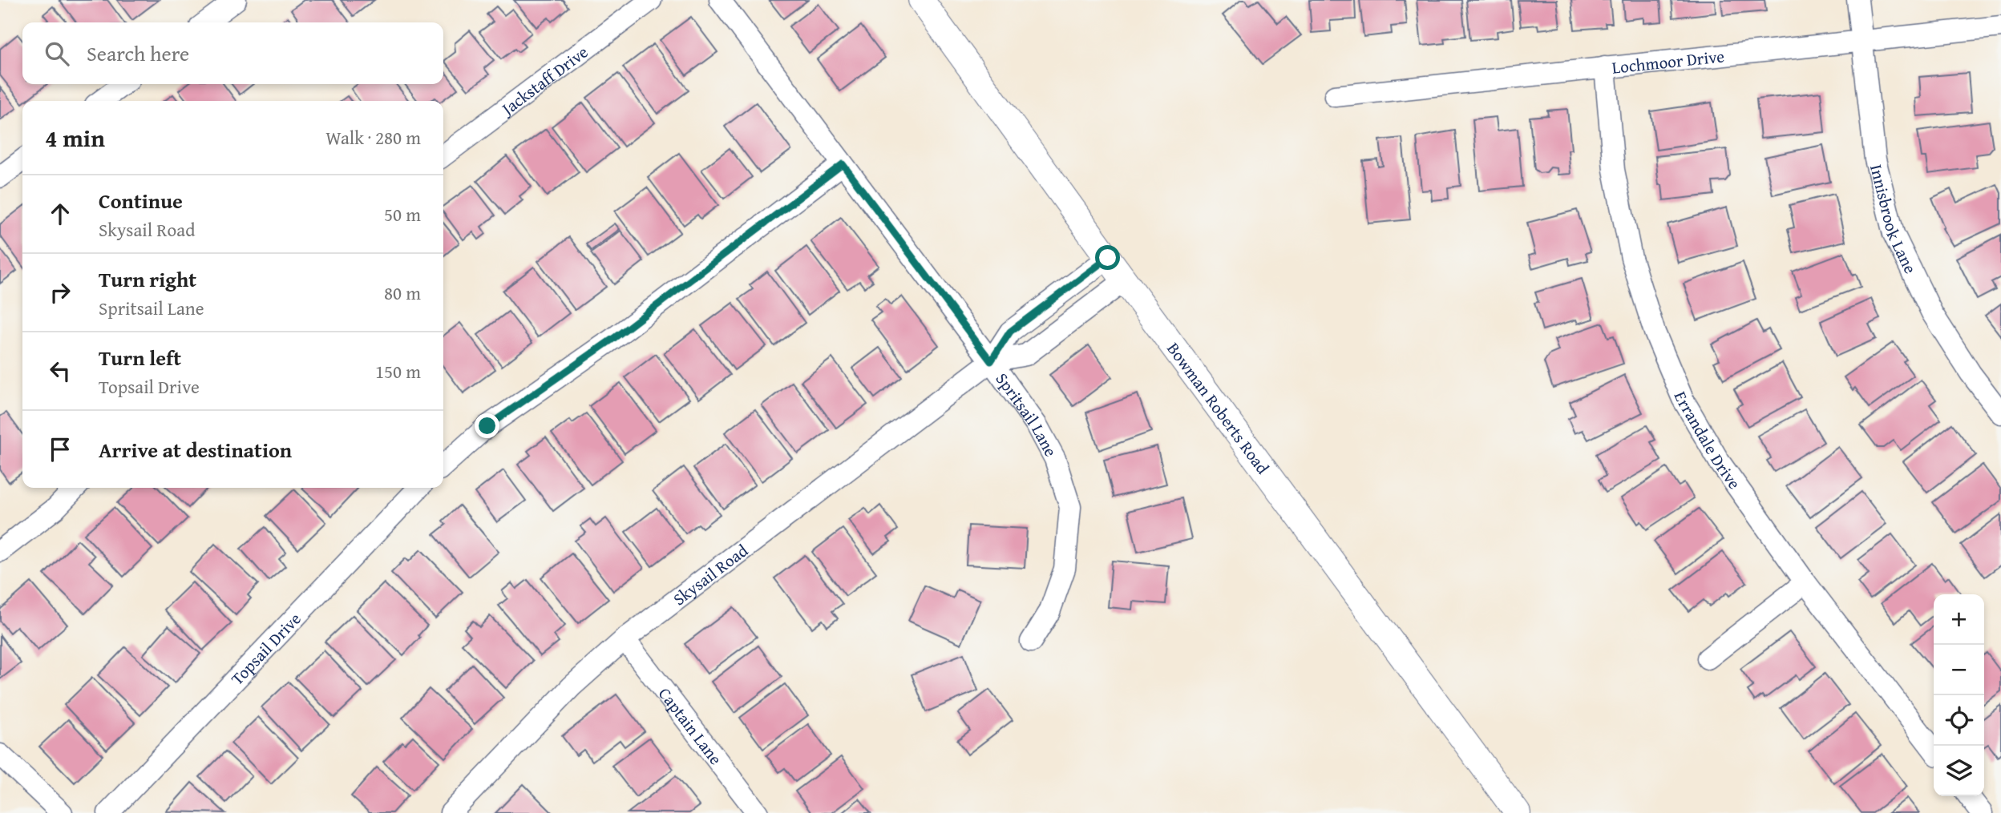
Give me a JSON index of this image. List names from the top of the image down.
{
  "streets": {
    "street": [
      "Lochmoor Drive",
      "Jackstaff Drive",
      "Innisbrook Lane",
      "Bowman Roberts Road",
      "Spritsail Lane",
      "Errandale Drive",
      "Skysail Road",
      "Topsail Drive",
      "Captain Lane"
    ]
  },
  "crossings": [
    ["Lochmoor Drive", "Innisbrook Lane"],
    ["Lochmoor Drive", "Errandale Drive"],
    ["Bowman Roberts Road", "Skysail Road"],
    ["Spritsail Lane", "Skysail Road"],
    ["Skysail Road", "Captain Lane"]
  ],
  "page": {
    "search": "Search here",
    "heading": ["4 min", "Walk · 280 m"],
    "list": [
      ["Continue", "Skysail Road", "50 m"],
      ["Turn right", "Spritsail Lane", "80 m"],
      ["Turn left", "Topsail Drive", "150 m"],
      "Arrive at destination"
    ],
    "map_buttons": ["+", "−"]
  }
}
